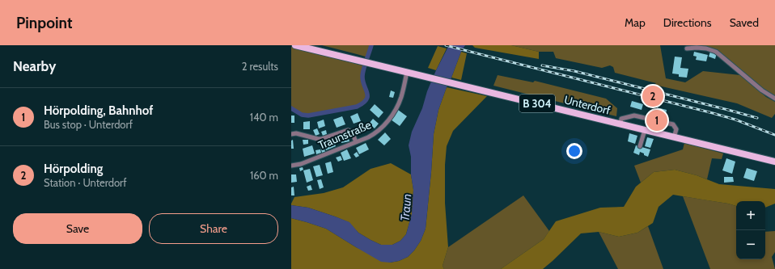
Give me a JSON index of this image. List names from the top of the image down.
{
  "streets": {
    "main road": ["B 304", "Unterdorf"],
    "street": ["Traunstraße"]
  },
  "crossings": [
    ["B 304", "Unterdorf"],
    ["B 304", "Traunstraße"],
    ["Unterdorf", "Traunstraße"]
  ],
  "water": ["Traun"],
  "page": {
    "header": "Pinpoint",
    "nav": ["Map", "Directions", "Saved"],
    "heading": ["Nearby", "2 results"],
    "pins": ["2", "1"],
    "list": [
      {
        "mark": "1",
        "name": "Hörpolding, Bahnhof",
        "note": "Bus stop · Unterdorf",
        "value": "140 m"
      },
      {
        "mark": "2",
        "name": "Hörpolding",
        "note": "Station · Unterdorf",
        "value": "160 m"
      }
    ],
    "map_buttons": ["+", "−"],
    "buttons": ["Save", "Share"]
  }
}
